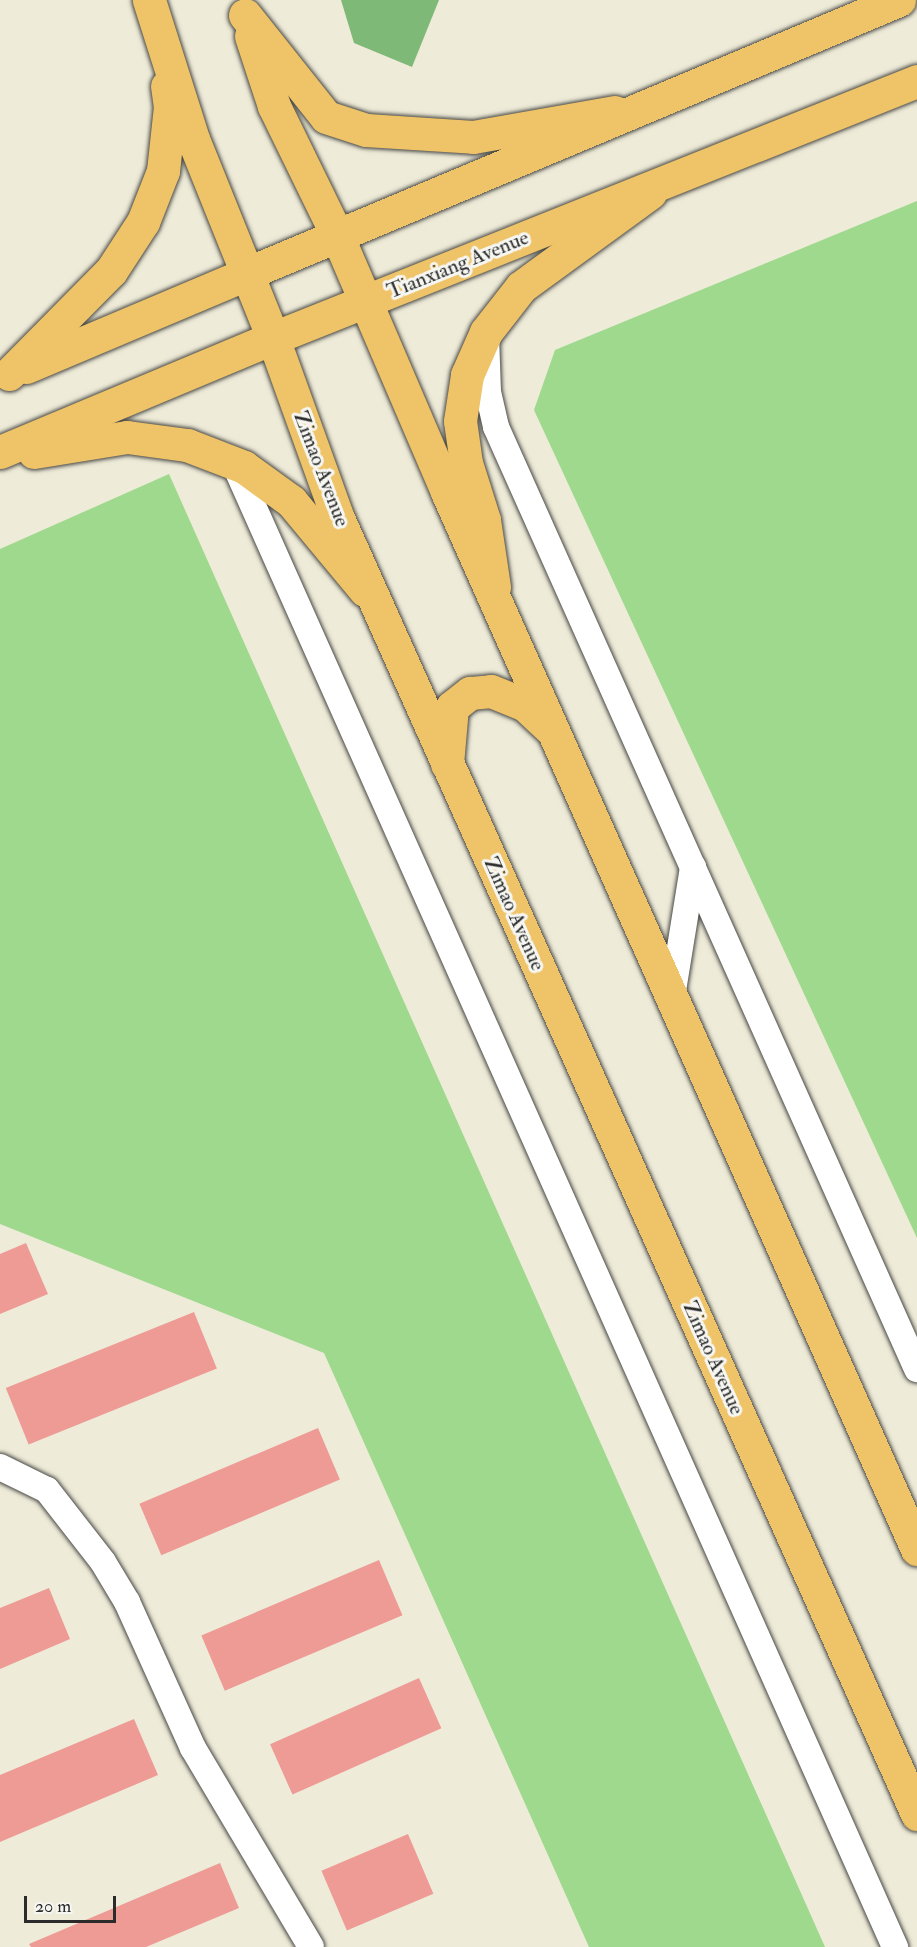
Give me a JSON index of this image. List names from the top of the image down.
{
  "streets": {
    "main road": ["Tianxiang Avenue", "Zimao Avenue"]
  },
  "crossings": [
    ["Tianxiang Avenue", "Zimao Avenue"]
  ],
  "scale_bar": "20 m"
}
